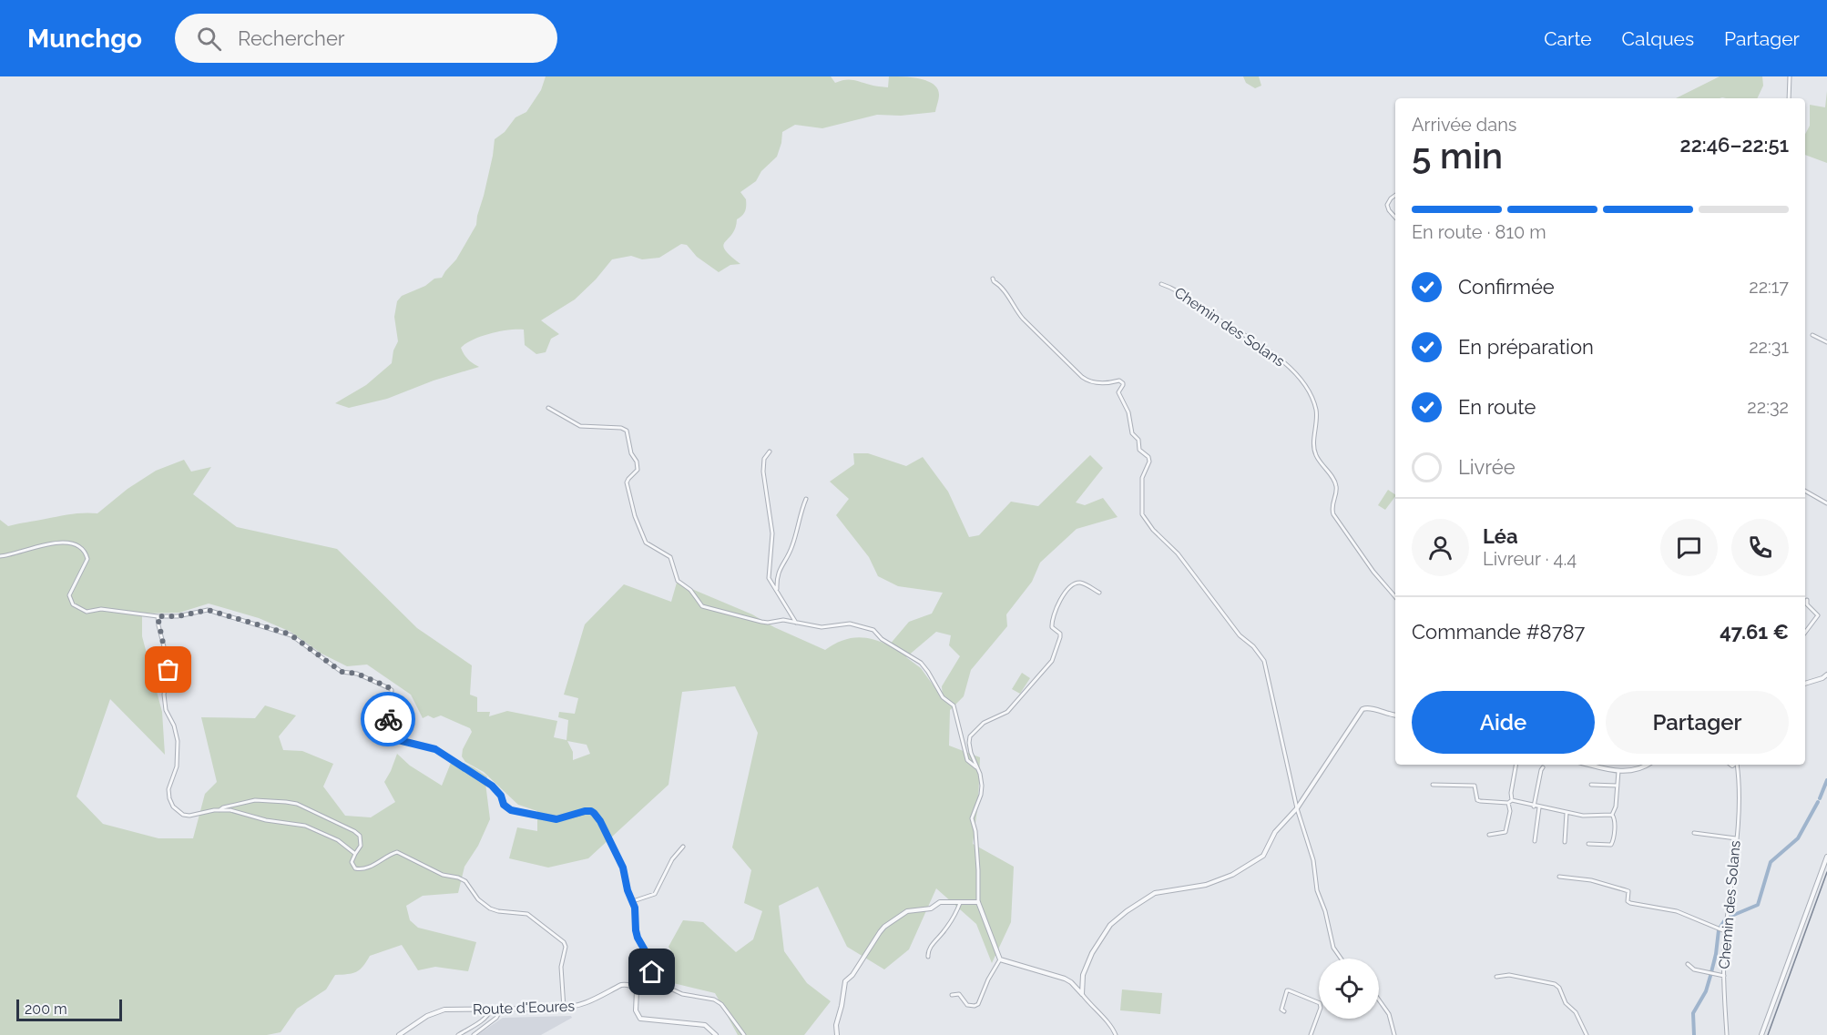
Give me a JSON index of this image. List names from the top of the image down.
{
  "streets": {
    "street": ["Chemin des Solans", "Route d'Eoures"]
  },
  "scale_bar": "200 m",
  "page": {
    "header": "Munchgo",
    "search": "Rechercher",
    "nav": ["Carte", "Calques", "Partager"],
    "heading": ["5 min", "Arrivée dans", "22:46–22:51"],
    "panel": [
      "Léa",
      "Livreur · 4.4",
      "Commande #8787",
      "47.61 €"
    ],
    "bar": "En route · 810 m",
    "list": [
      ["Confirmée", "22:17"],
      ["En préparation", "22:31"],
      ["En route", "22:32"],
      "Livrée"
    ],
    "buttons": ["Aide", "Partager"],
    "scale": "200 m"
  }
}
